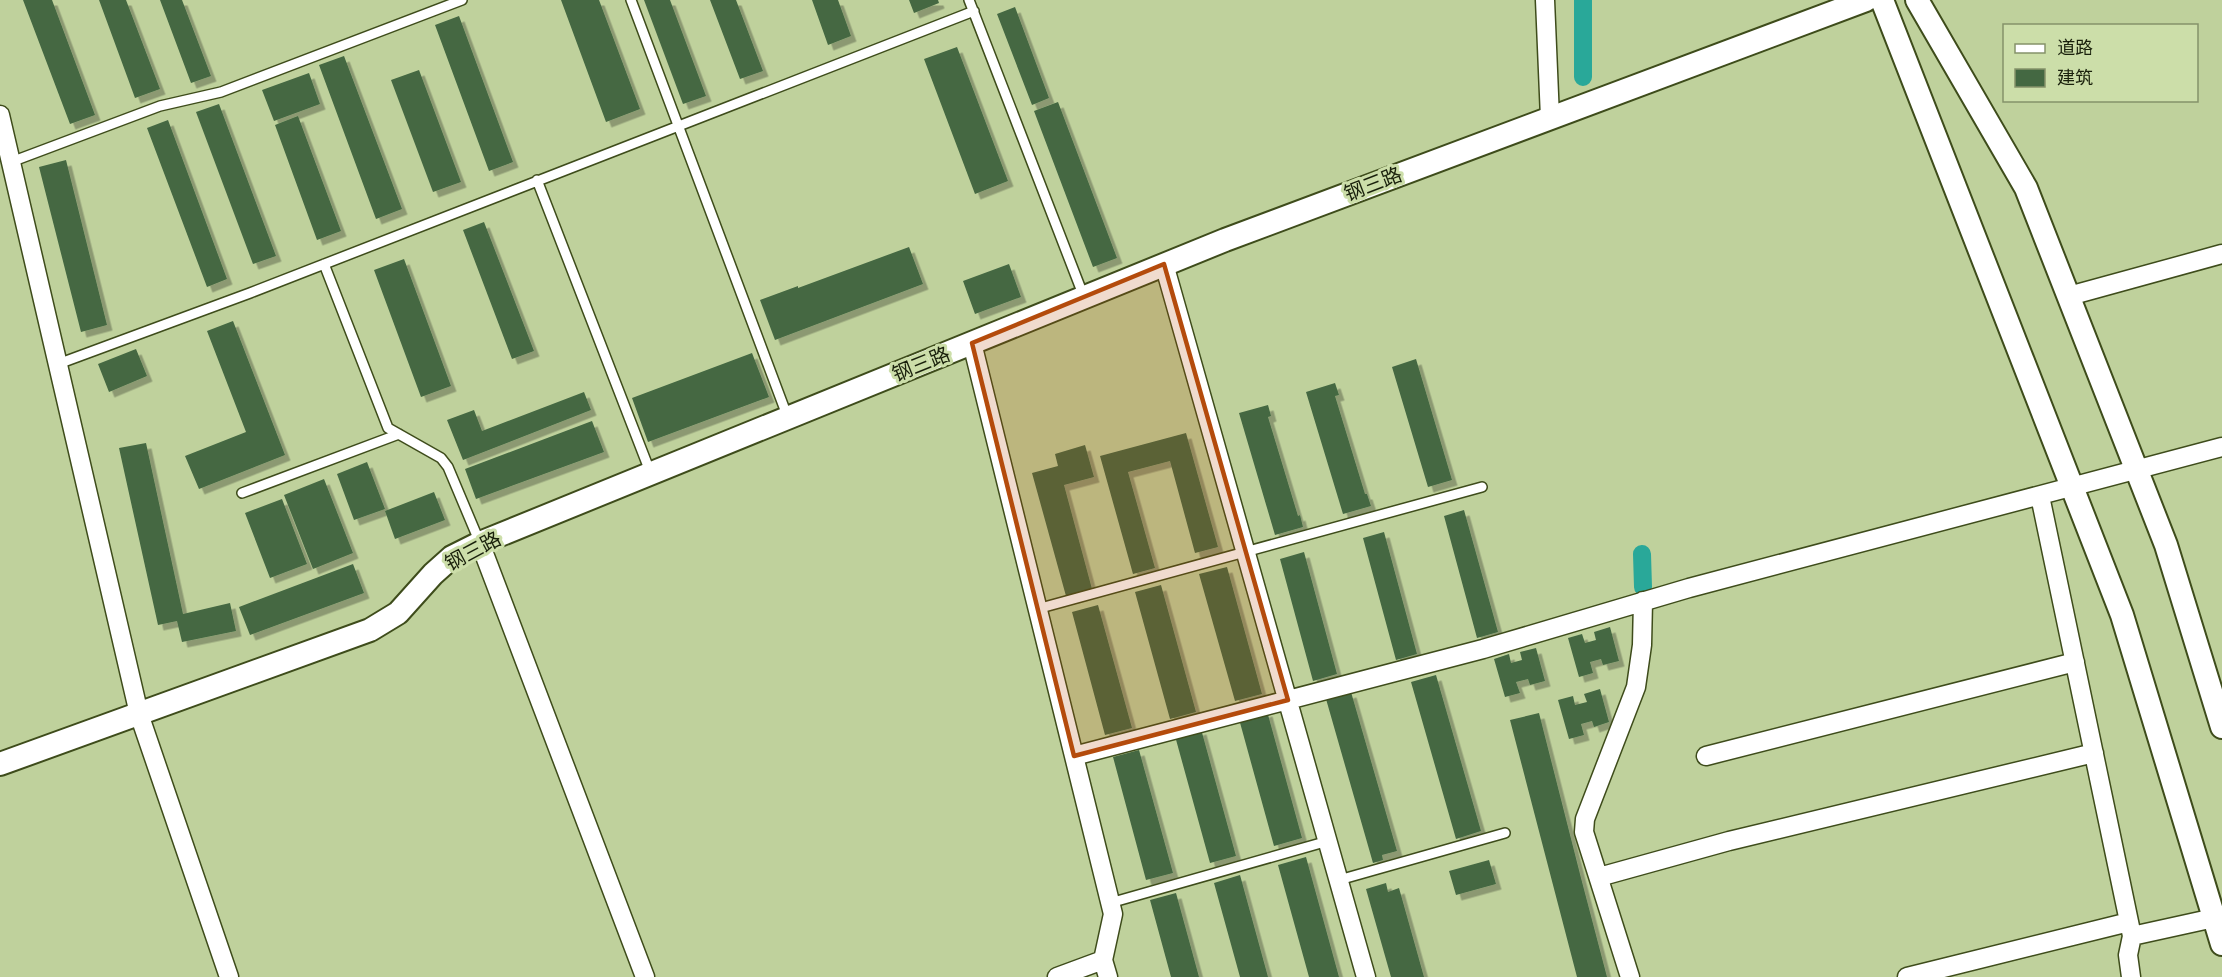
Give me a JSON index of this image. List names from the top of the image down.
{
  "streets": {
    "street": ["钢三路"]
  },
  "legend": ["道路", "建筑"]
}
